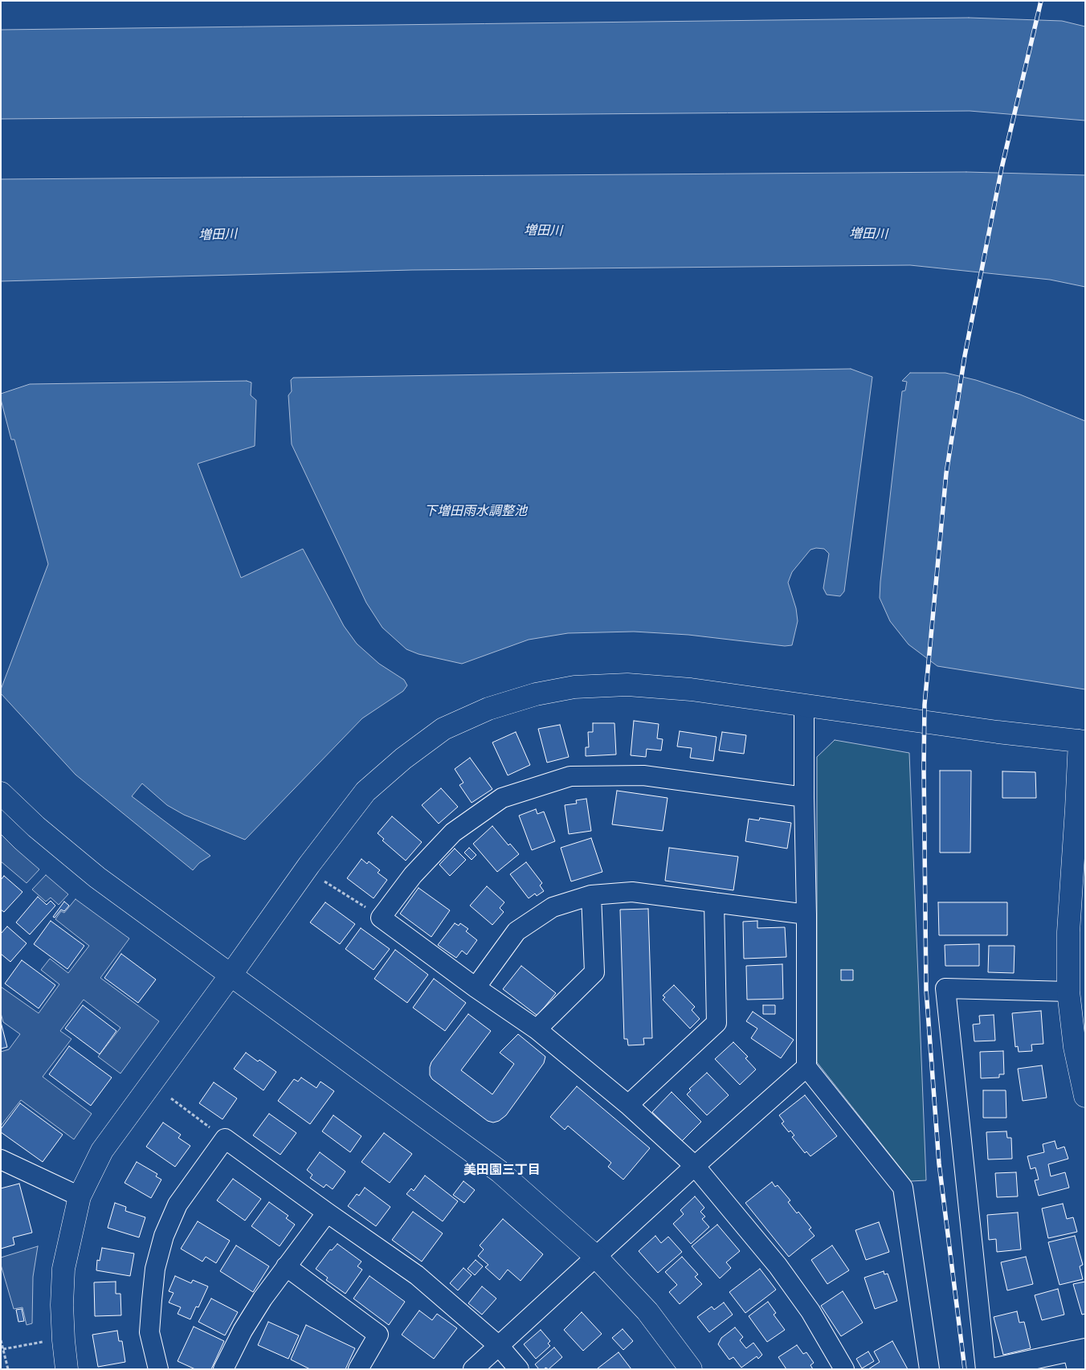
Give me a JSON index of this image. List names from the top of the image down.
{
  "districts": ["美田園三丁目"],
  "water": ["増田川", "下増田雨水調整池"]
}
